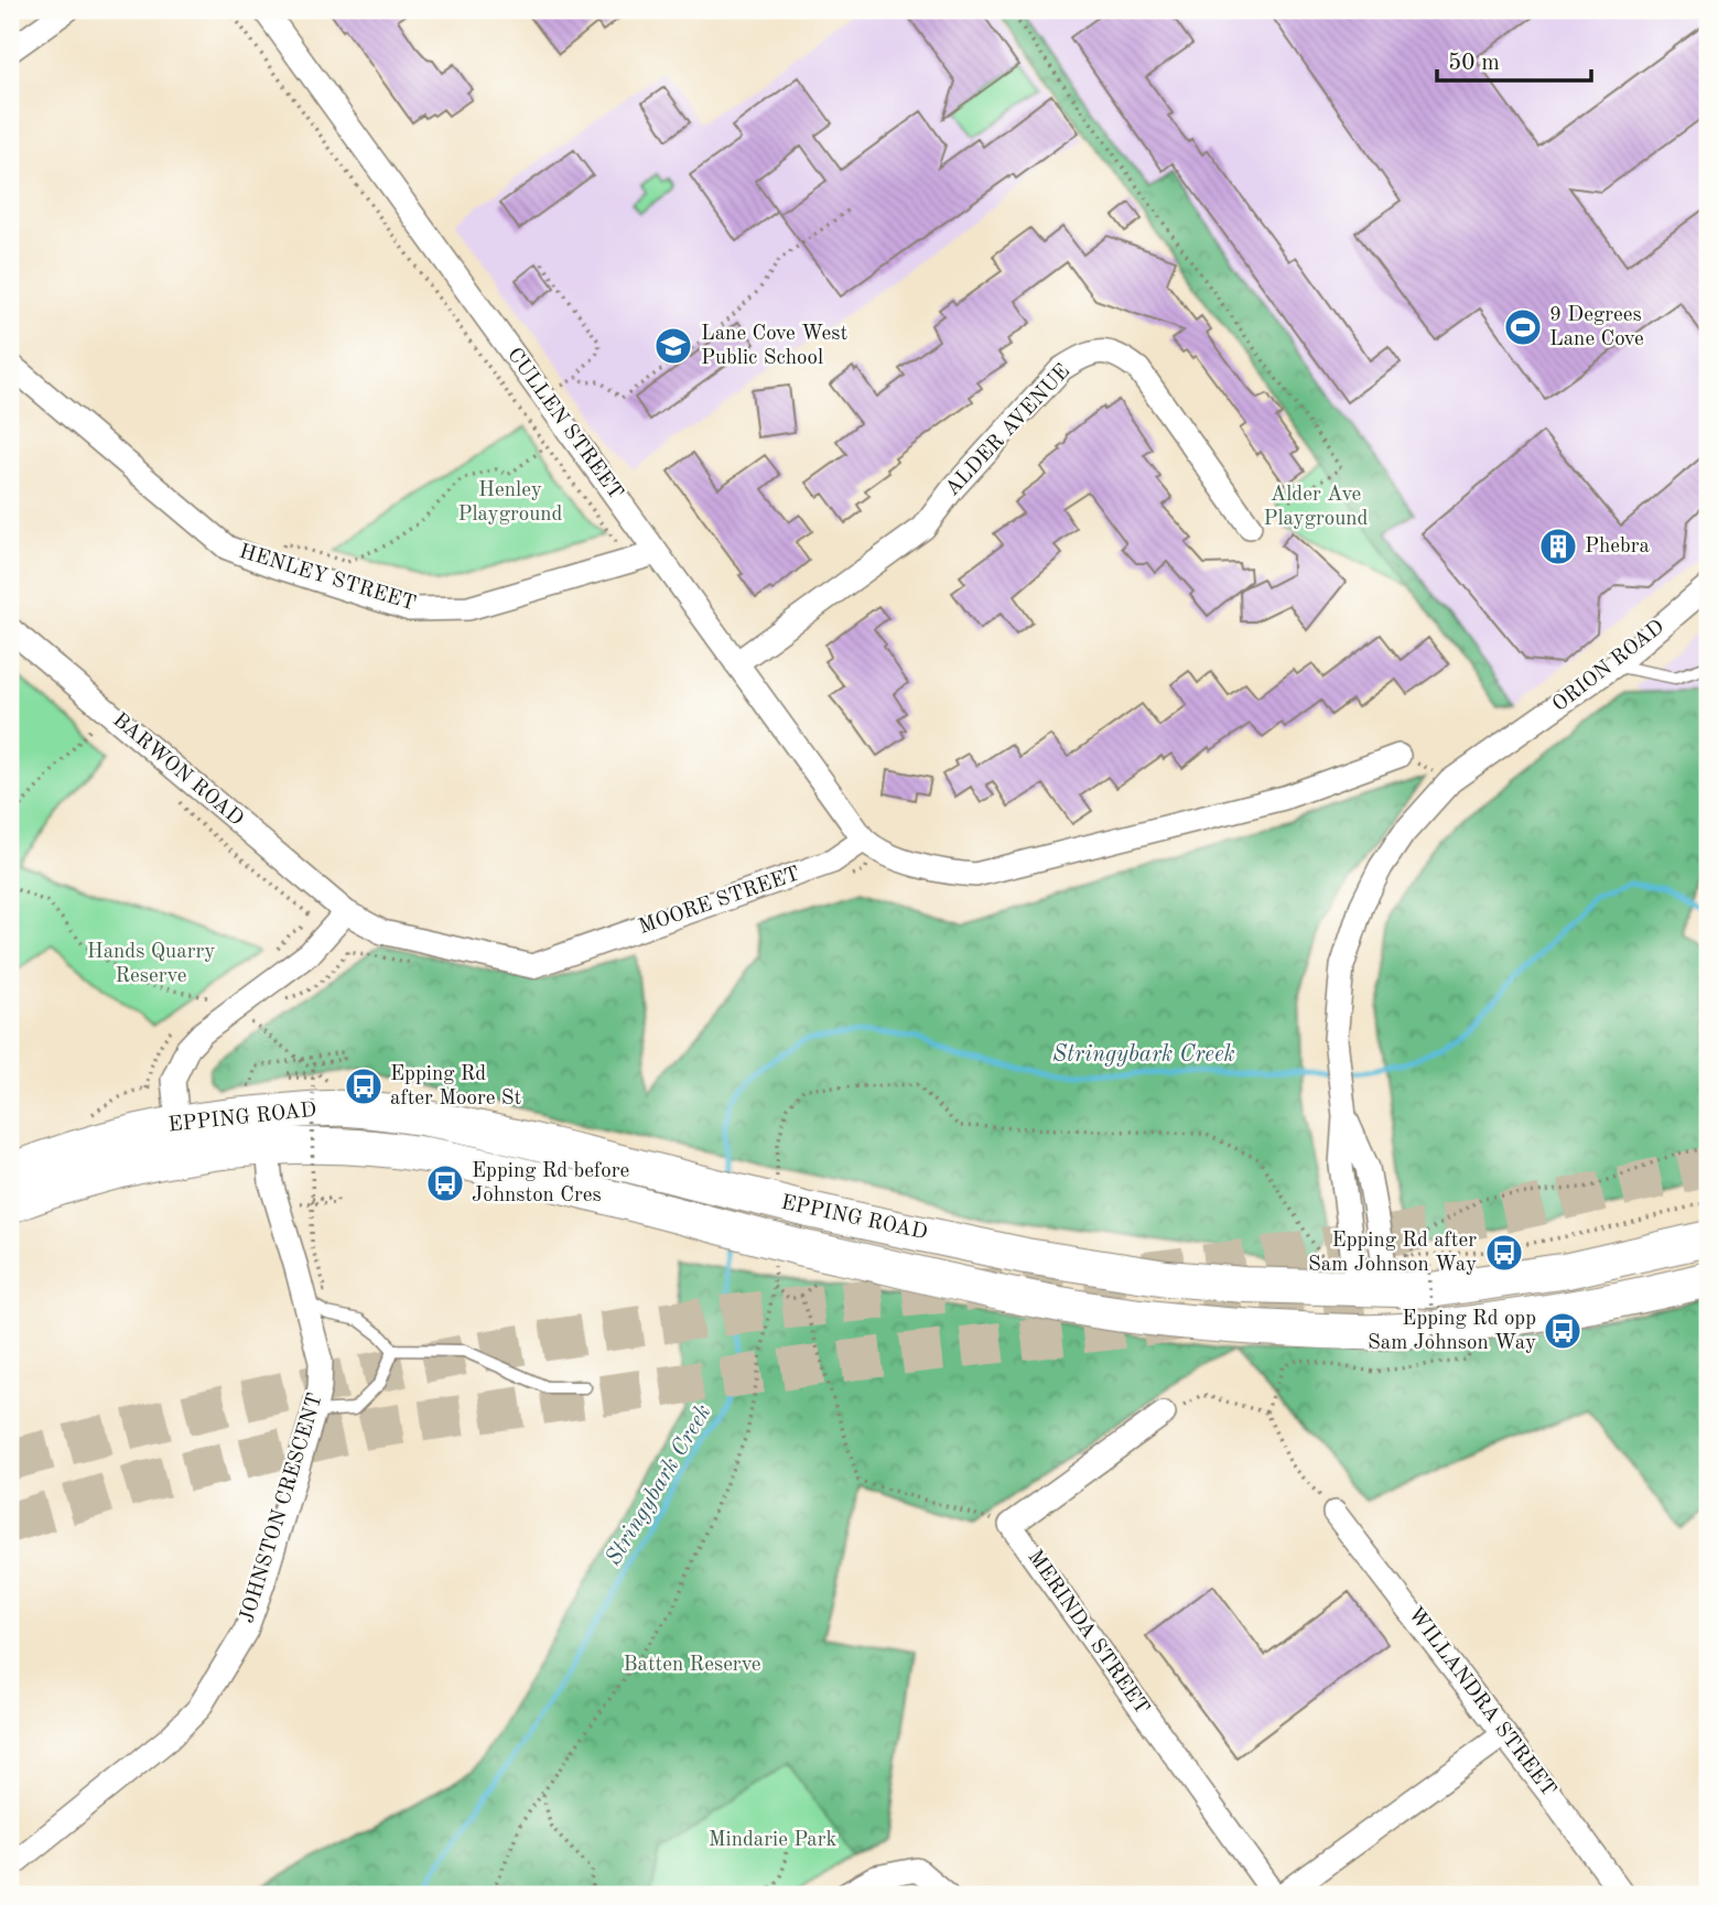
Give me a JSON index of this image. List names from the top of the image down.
{
  "streets": {
    "main road": ["EPPING ROAD"],
    "street": [
      "CULLEN STREET",
      "ALDER AVENUE",
      "HENLEY STREET",
      "ORION ROAD",
      "BARWON ROAD",
      "MOORE STREET",
      "JOHNSTON CRESCENT",
      "MERINDA STREET",
      "WILLANDRA STREET"
    ]
  },
  "crossings": [
    ["CULLEN STREET", "ALDER AVENUE"],
    ["CULLEN STREET", "HENLEY STREET"],
    ["CULLEN STREET", "MOORE STREET"],
    ["BARWON ROAD", "MOORE STREET"],
    ["EPPING ROAD", "JOHNSTON CRESCENT"]
  ],
  "water": ["Stringybark Creek"],
  "parks": [
    "Henley Playground",
    "Alder Ave Playground",
    "Hands Quarry Reserve",
    "Batten Reserve",
    "Mindarie Park"
  ],
  "places": {
    "sports": ["9 Degrees Lane Cove"],
    "school or university": ["Lane Cove West Public School"],
    "building": ["Phebra"],
    "bus stop": [
      "Epping Rd after Moore St",
      "Epping Rd before Johnston Cres",
      "Epping Rd after Sam Johnson Way",
      "Epping Rd opp Sam Johnson Way"
    ]
  },
  "scale_bar": "50 m"
}
